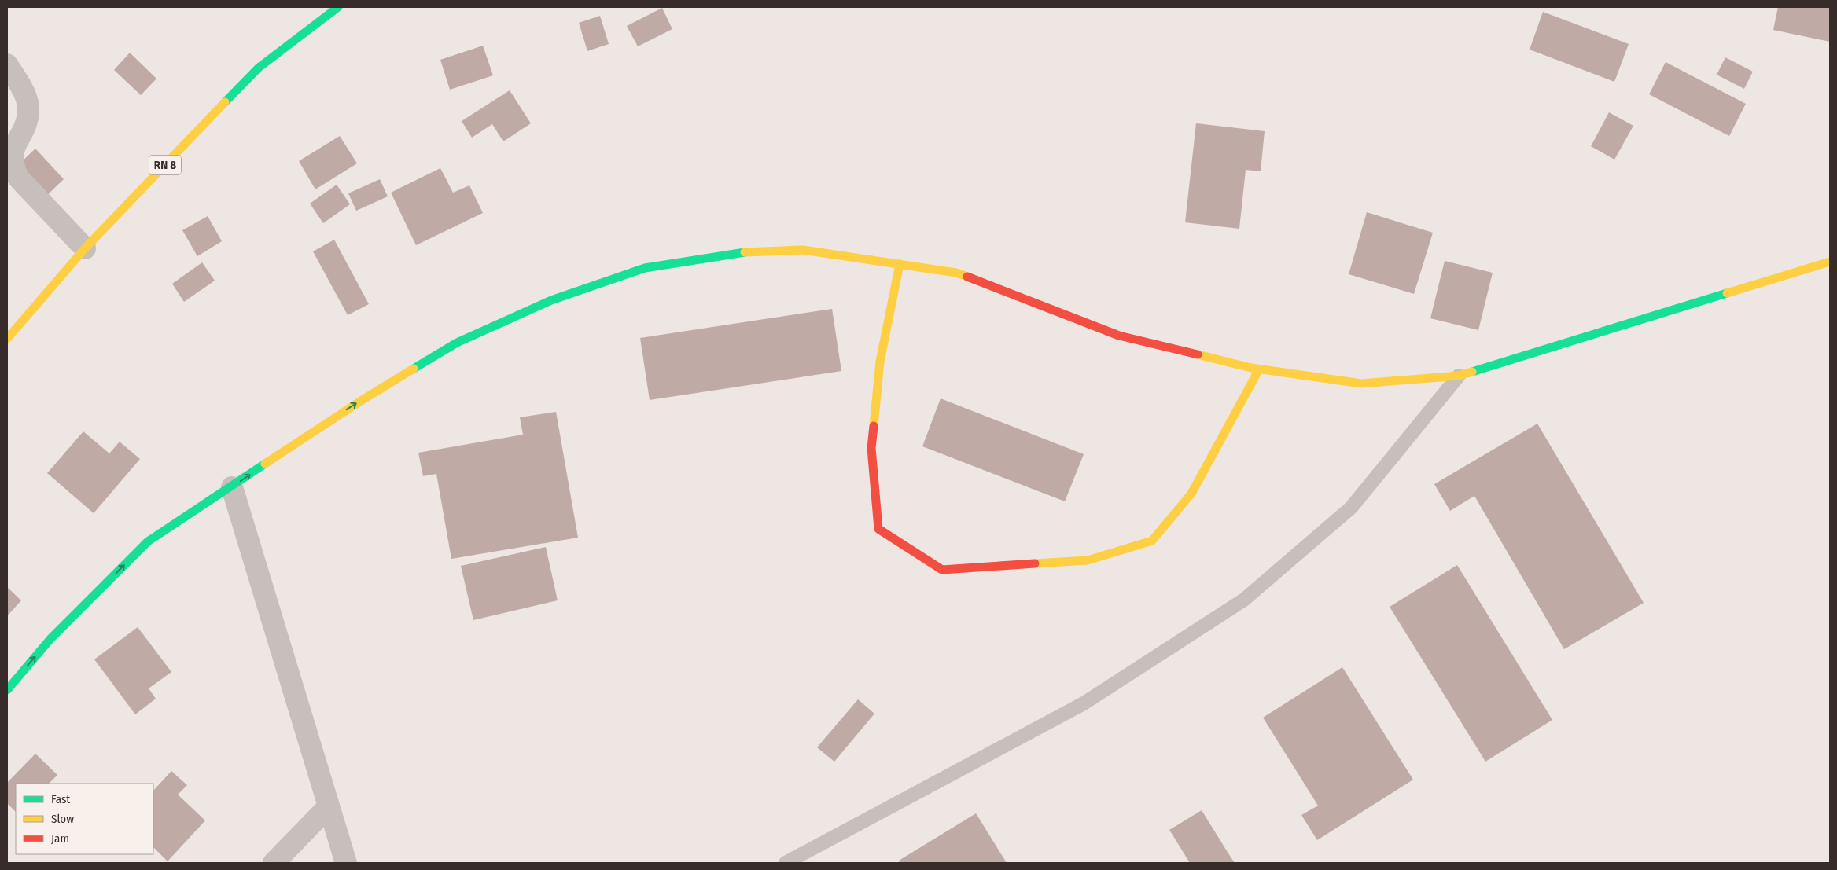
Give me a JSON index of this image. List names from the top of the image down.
{
  "streets": {
    "street": ["RN 8"]
  },
  "legend": ["Fast", "Slow", "Jam"]
}
